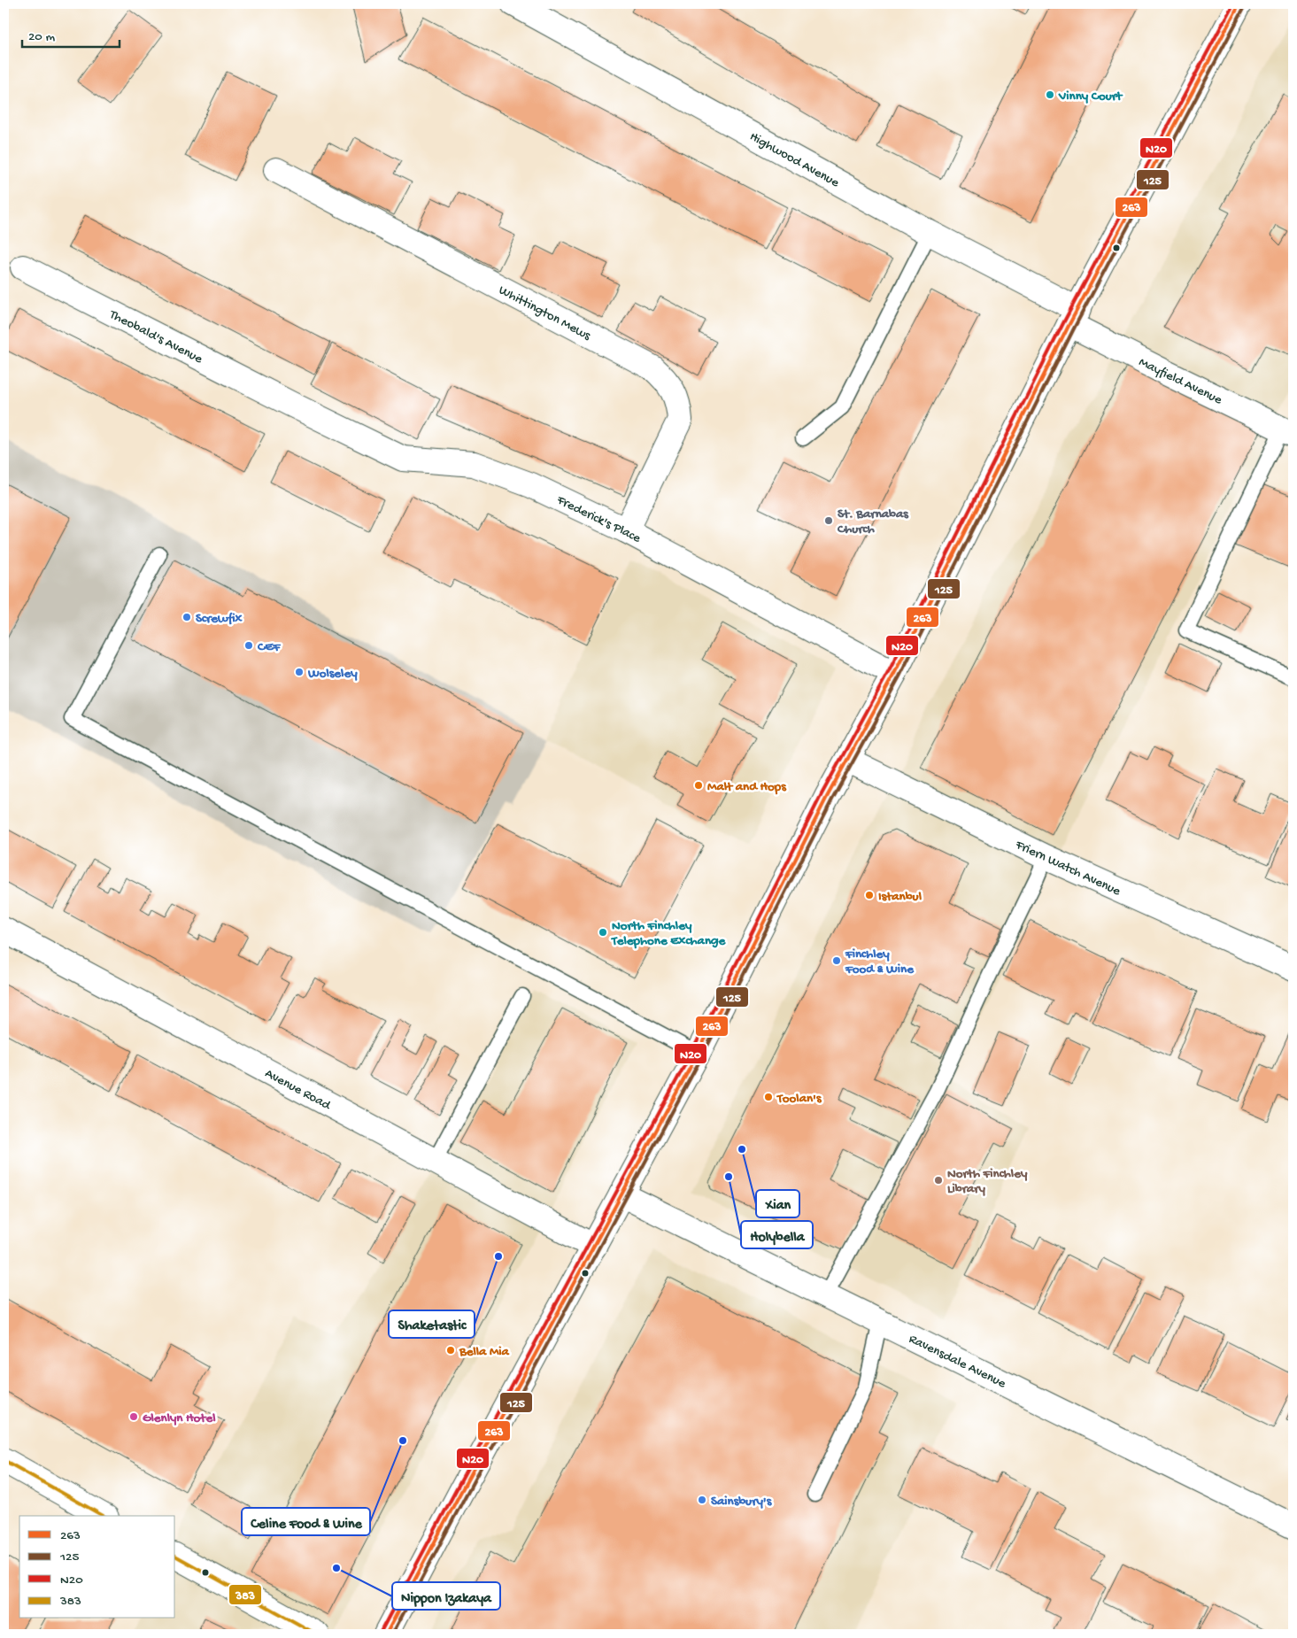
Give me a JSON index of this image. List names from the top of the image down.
{
  "streets": {
    "street": [
      "Highwood Avenue",
      "Whittington Mews",
      "Theobald's Avenue",
      "Mayfield Avenue",
      "Frederick's Place",
      "Friern Watch Avenue",
      "Avenue Road",
      "Ravensdale Avenue"
    ]
  },
  "crossings": [
    ["Highwood Avenue", "Mayfield Avenue"],
    ["Whittington Mews", "Frederick's Place"],
    ["Theobald's Avenue", "Frederick's Place"]
  ],
  "places": [
    "Vinny Court",
    "St. Barnabas Church",
    "Screwfix",
    "CEF",
    "Wolseley",
    "Malt and Hops",
    "Istanbul",
    "North Finchley Telephone Exchange",
    "Finchley Food & Wine",
    "Toolan's",
    "Xian",
    "Holybella",
    "North Finchley Library",
    "Shaketastic",
    "Bella Mia",
    "Glenlyn Hotel",
    "Celine Food & Wine",
    "Sainsbury's",
    "Nippon Izakaya"
  ],
  "lines": [
    "transit line 263",
    "transit line N20",
    "transit line 125",
    "transit line 383"
  ],
  "legend": [
    "263",
    "125",
    "N20",
    "383"
  ],
  "scale_bar": "20 m"
}
